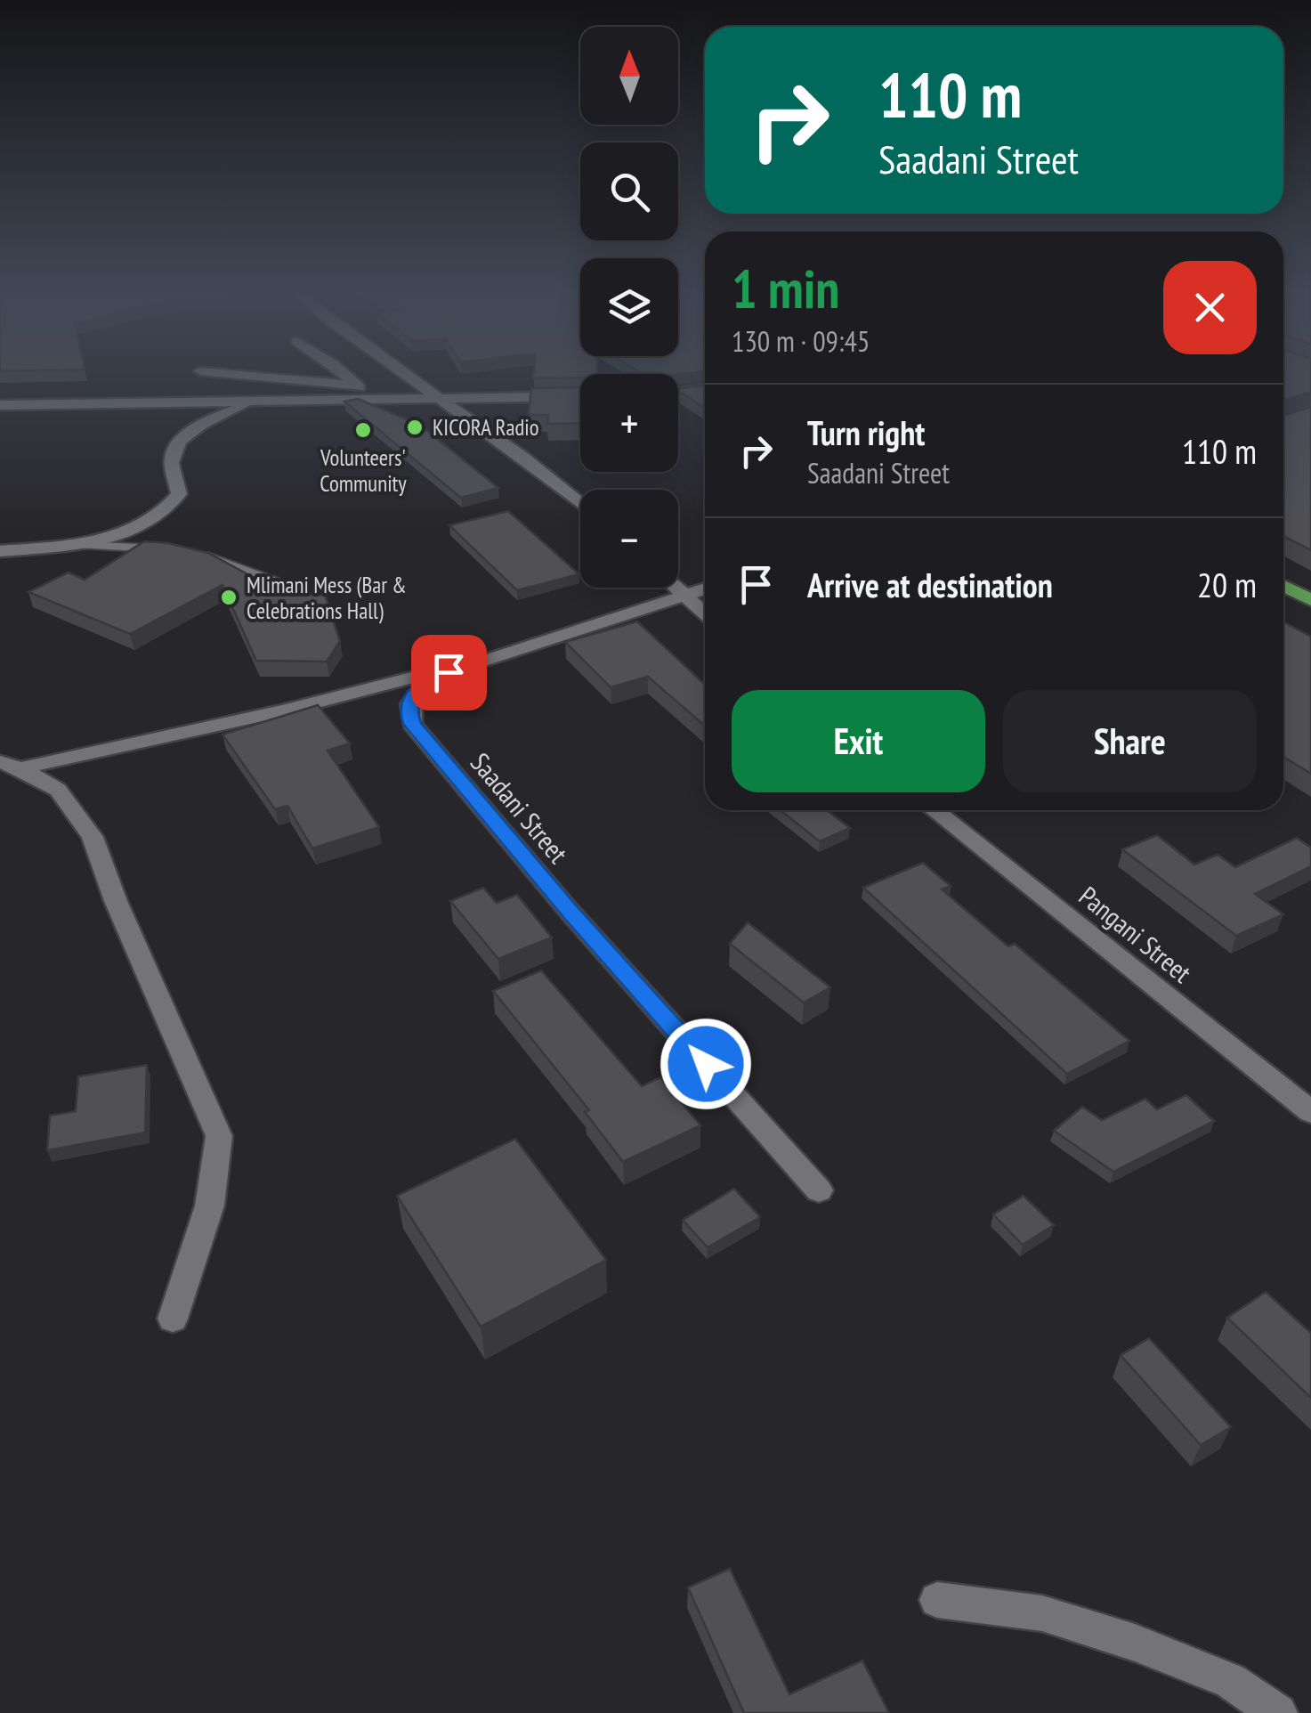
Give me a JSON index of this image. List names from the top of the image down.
{
  "streets": {
    "street": ["Saadani Street", "Pangani Street"]
  },
  "places": ["KICORA Radio", "Volunteers' Community", "Mlimani Mess (Bar & Celebrations Hall)"],
  "north": "top",
  "page": {
    "map_buttons": ["+", "−"],
    "turn": ["110 m", "Saadani Street"],
    "heading": ["1 min", "130 m · 09:45"],
    "list": [
      {
        "name": "Turn right",
        "note": "Saadani Street",
        "value": "110 m"
      },
      {
        "name": "Arrive at destination",
        "value": "20 m"
      }
    ],
    "buttons": ["Exit", "Share"]
  }
}
